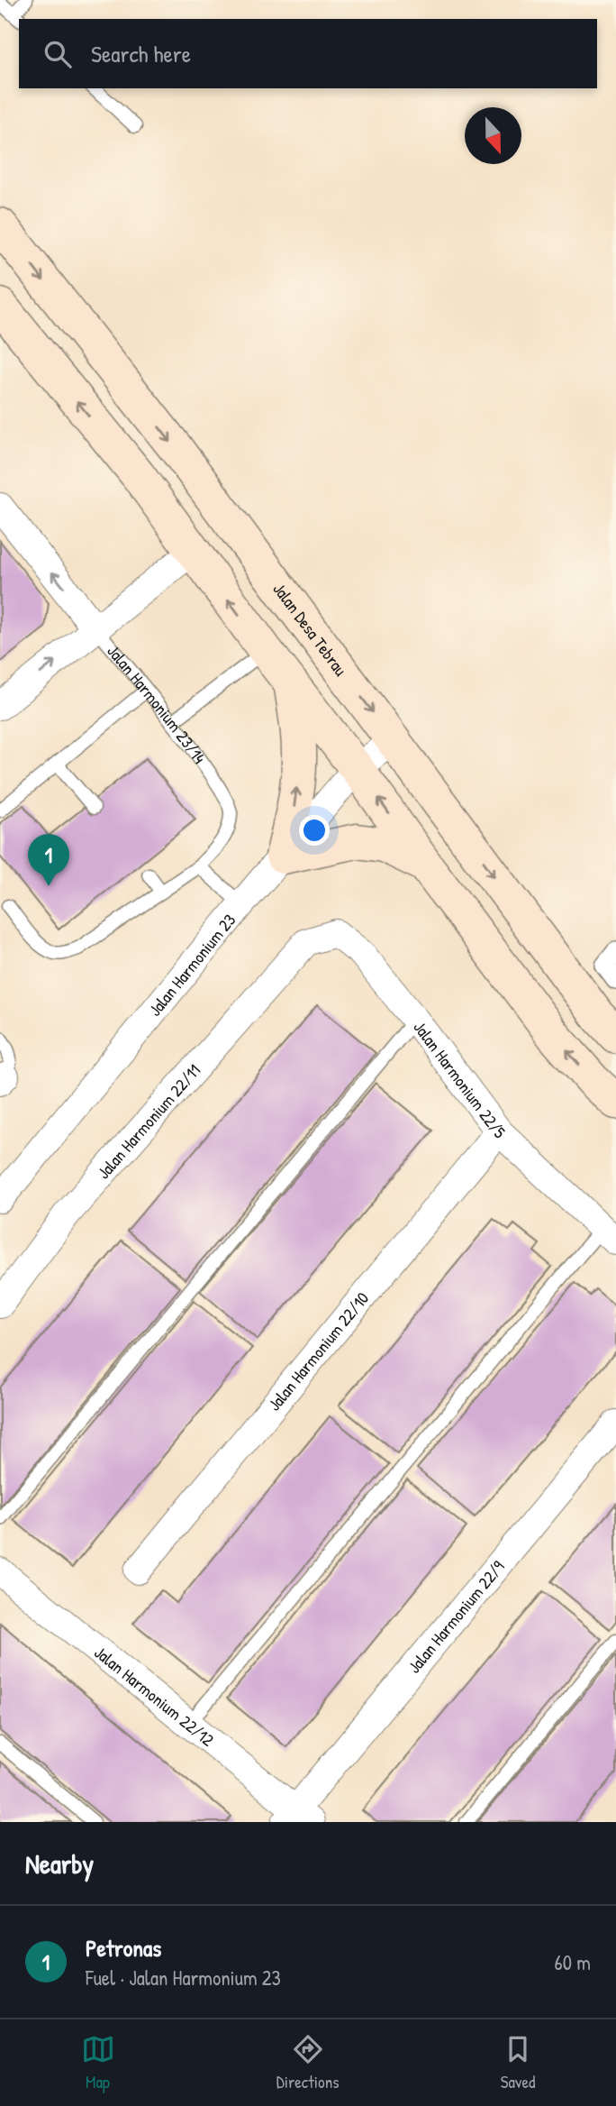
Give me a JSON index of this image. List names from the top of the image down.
{
  "streets": {
    "main road": ["Jalan Desa Tebrau"],
    "street": [
      "Jalan Harmonium 23/14",
      "Jalan Harmonium 23",
      "Jalan Harmonium 22/5",
      "Jalan Harmonium 22/11",
      "Jalan Harmonium 22/10",
      "Jalan Harmonium 22/9",
      "Jalan Harmonium 22/12"
    ]
  },
  "crossings": [
    ["Jalan Desa Tebrau", "Jalan Harmonium 23"],
    ["Jalan Harmonium 22/5", "Jalan Harmonium 22/11"],
    ["Jalan Harmonium 22/5", "Jalan Harmonium 22/10"],
    ["Jalan Harmonium 22/9", "Jalan Harmonium 22/12"]
  ],
  "north": "bottom",
  "page": {
    "search": "Search here",
    "pins": "1",
    "heading": "Nearby",
    "list": [
      {
        "mark": "1",
        "name": "Petronas",
        "note": "Fuel · Jalan Harmonium 23",
        "value": "60 m"
      }
    ],
    "nav": ["Map", "Directions", "Saved"]
  }
}
